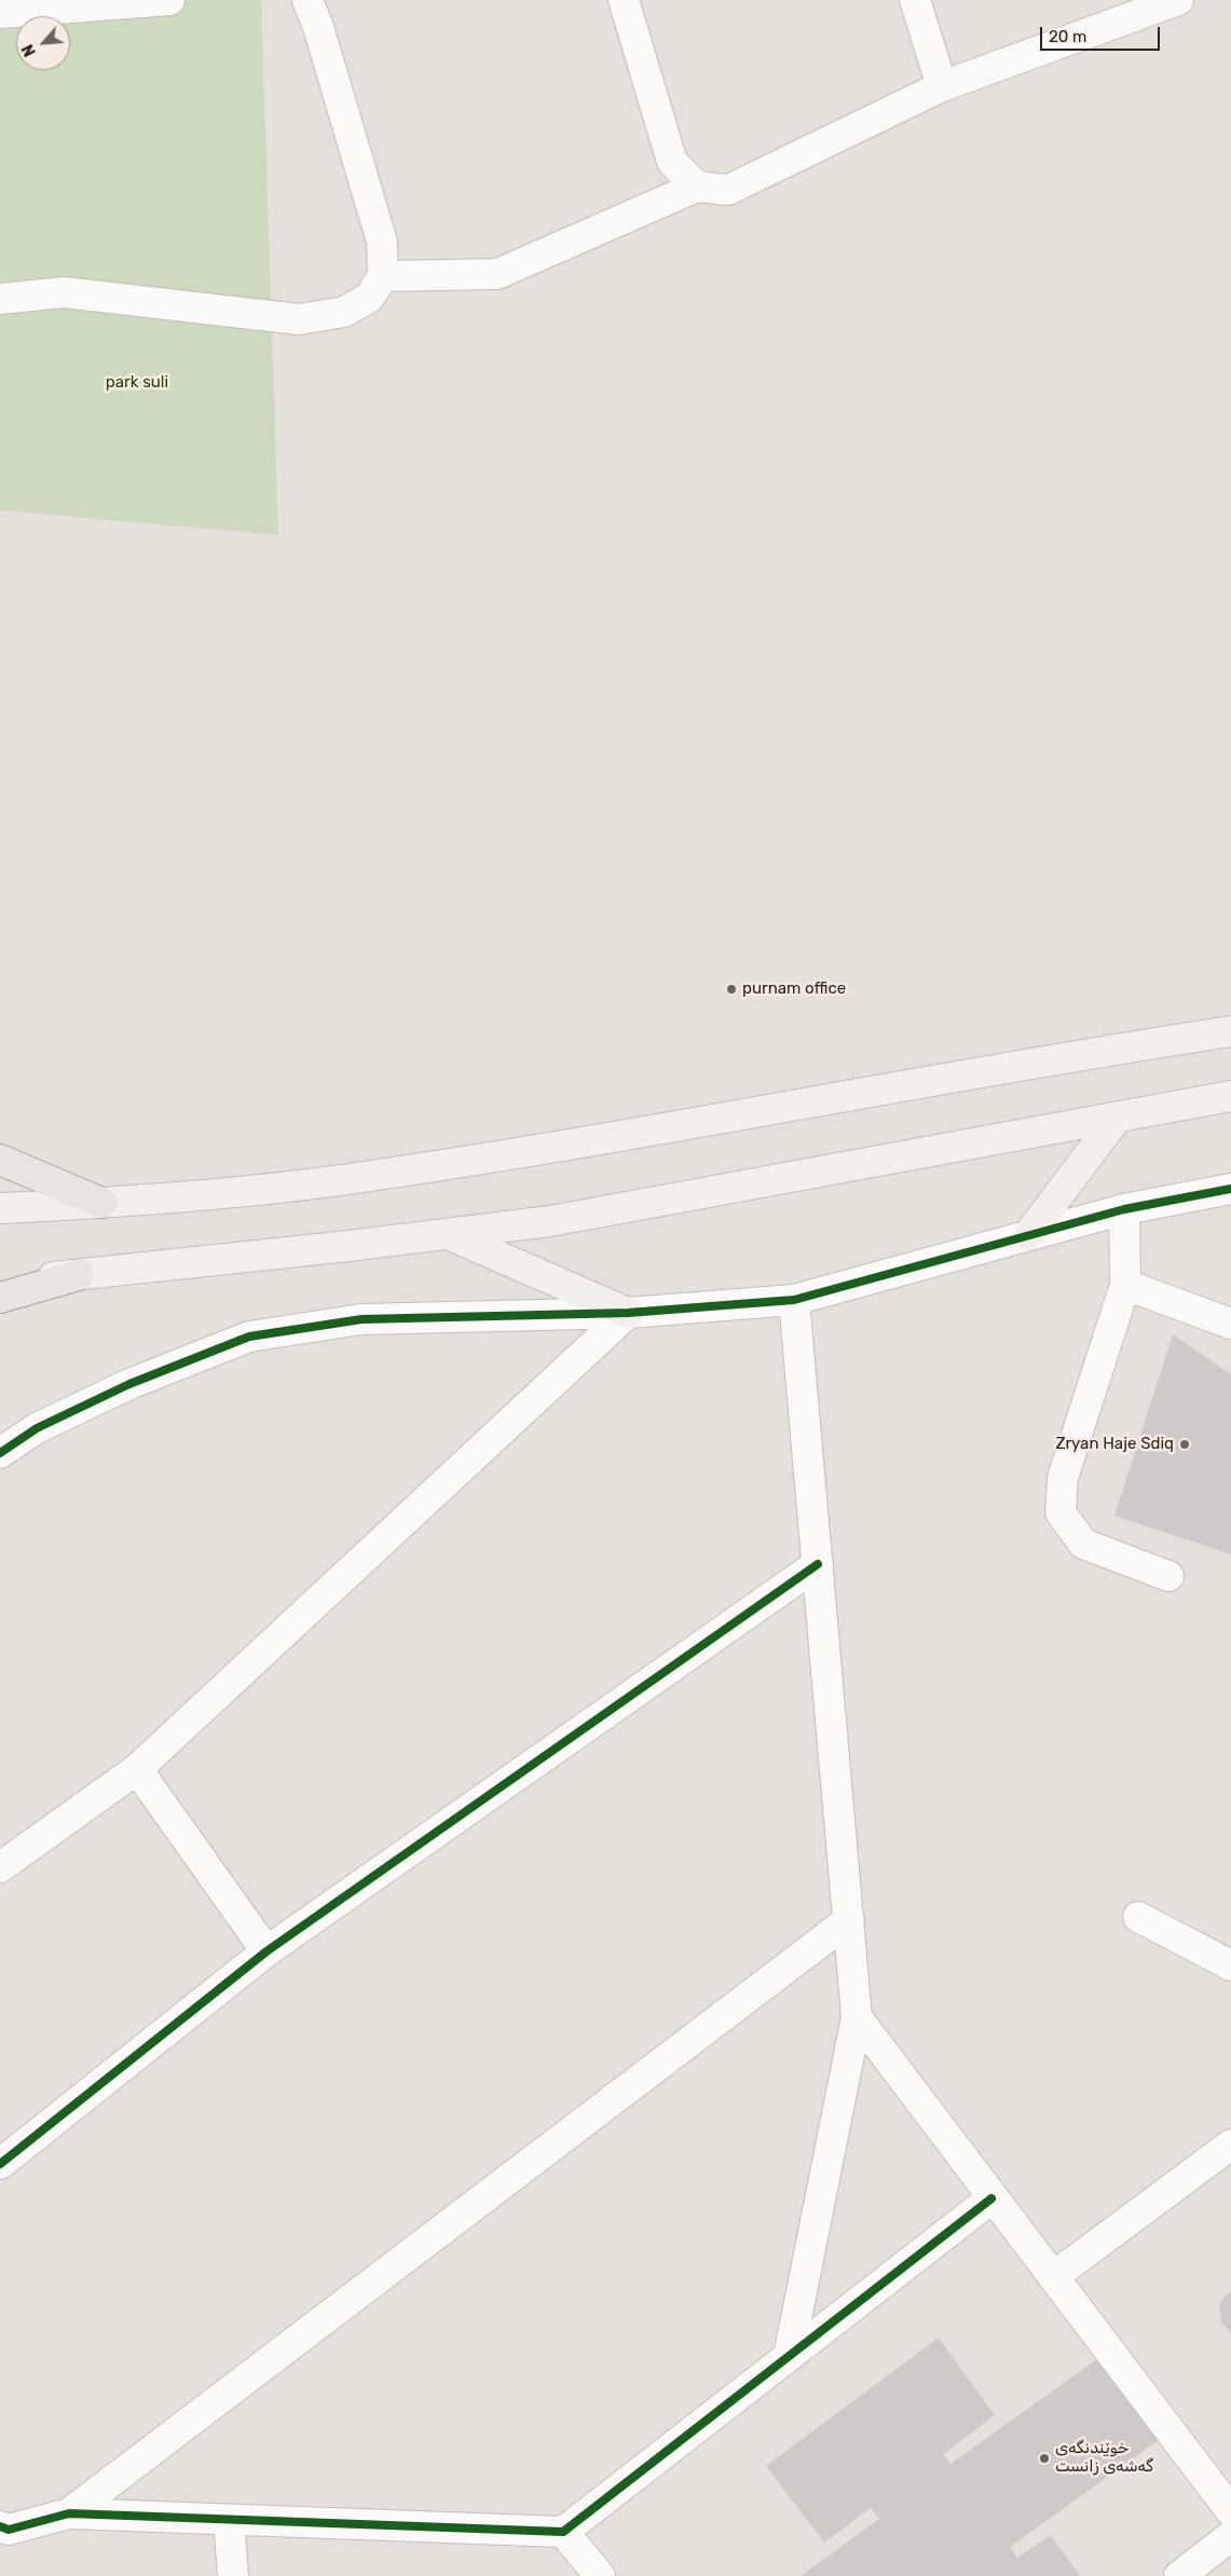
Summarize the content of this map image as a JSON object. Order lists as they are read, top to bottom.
{
  "parks": ["park suli"],
  "places": ["purnam office", "Zryan Haje Sdiq", "خوێندنگەی گەشەی زانست"],
  "scale_bar": "20 m",
  "north": "bottom left"
}
